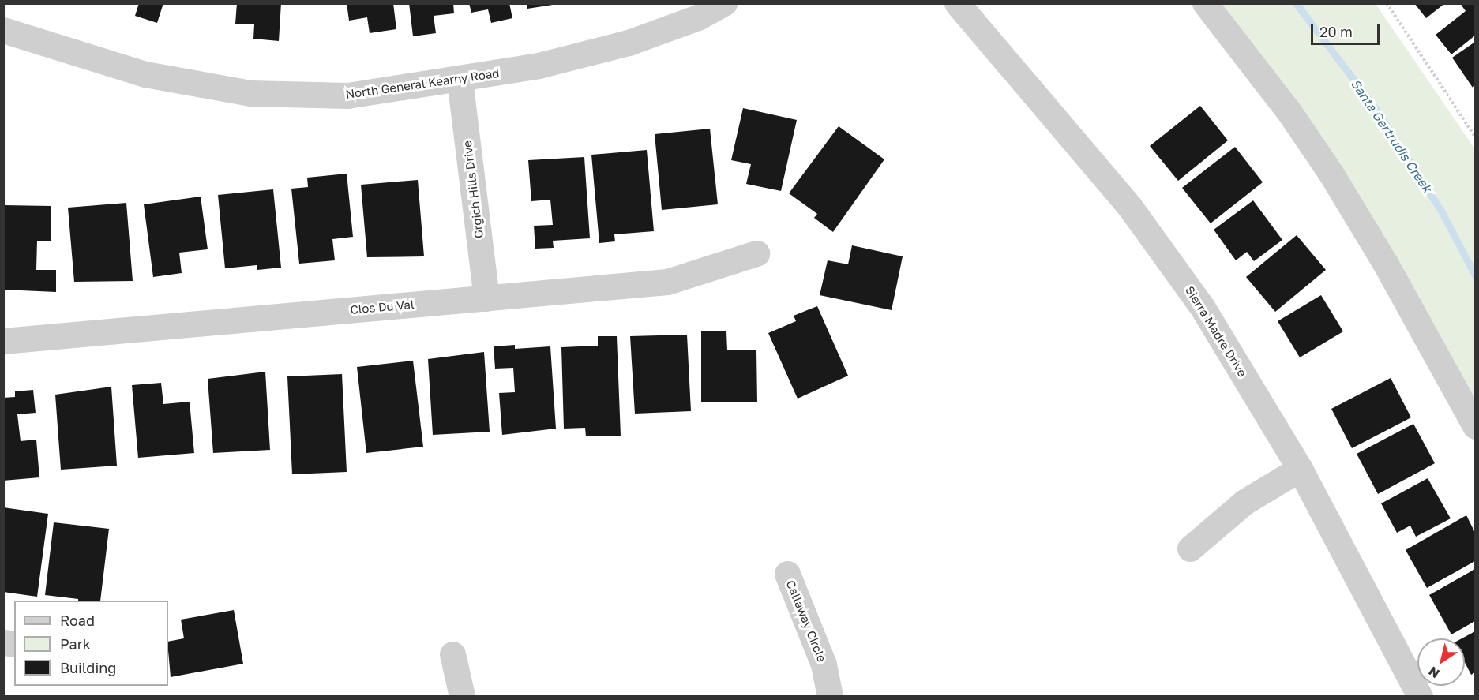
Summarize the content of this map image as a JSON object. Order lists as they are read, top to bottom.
{
  "streets": {
    "street": [
      "North General Kearny Road",
      "Grgich Hills Drive",
      "Clos Du Val",
      "Sierra Madre Drive",
      "Callaway Circle"
    ]
  },
  "crossings": [
    ["North General Kearny Road", "Grgich Hills Drive"],
    ["Grgich Hills Drive", "Clos Du Val"]
  ],
  "water": ["Santa Gertrudis Creek"],
  "legend": ["Road", "Park", "Building"],
  "scale_bar": "20 m",
  "north": "bottom left"
}
